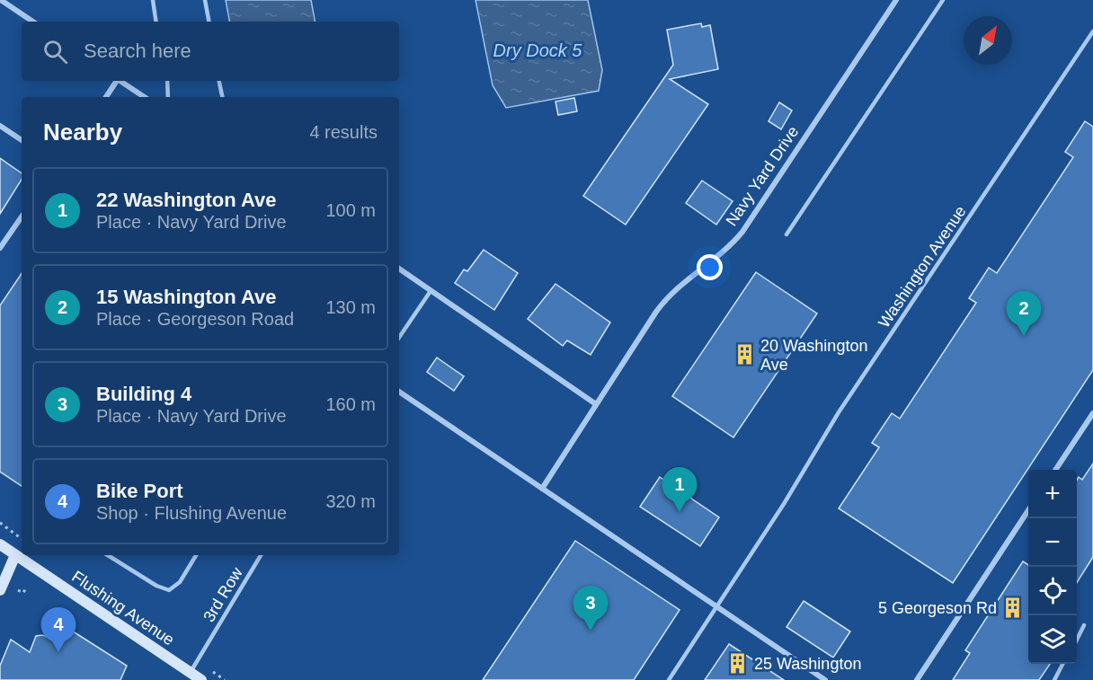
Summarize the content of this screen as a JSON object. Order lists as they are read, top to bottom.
{
  "streets": {
    "main road": ["Flushing Avenue"],
    "street": ["Navy Yard Drive"],
    "lane": ["Washington Avenue", "3rd Row"]
  },
  "crossings": [
    ["3rd Row", "Flushing Avenue"]
  ],
  "water": ["Dry Dock 5"],
  "places": {
    "building": ["20 Washington Ave", "5 Georgeson Rd", "25 Washington"]
  },
  "north": "top right",
  "page": {
    "search": "Search here",
    "heading": ["Nearby", "4 results"],
    "list": [
      {
        "mark": "1",
        "name": "22 Washington Ave",
        "note": "Place · Navy Yard Drive",
        "value": "100 m"
      },
      {
        "mark": "2",
        "name": "15 Washington Ave",
        "note": "Place · Georgeson Road",
        "value": "130 m"
      },
      {
        "mark": "3",
        "name": "Building 4",
        "note": "Place · Navy Yard Drive",
        "value": "160 m"
      },
      {
        "mark": "4",
        "name": "Bike Port",
        "note": "Shop · Flushing Avenue",
        "value": "320 m"
      }
    ],
    "pins": [
      "2",
      "1",
      "3",
      "4"
    ],
    "map_buttons": ["+", "−"]
  }
}
